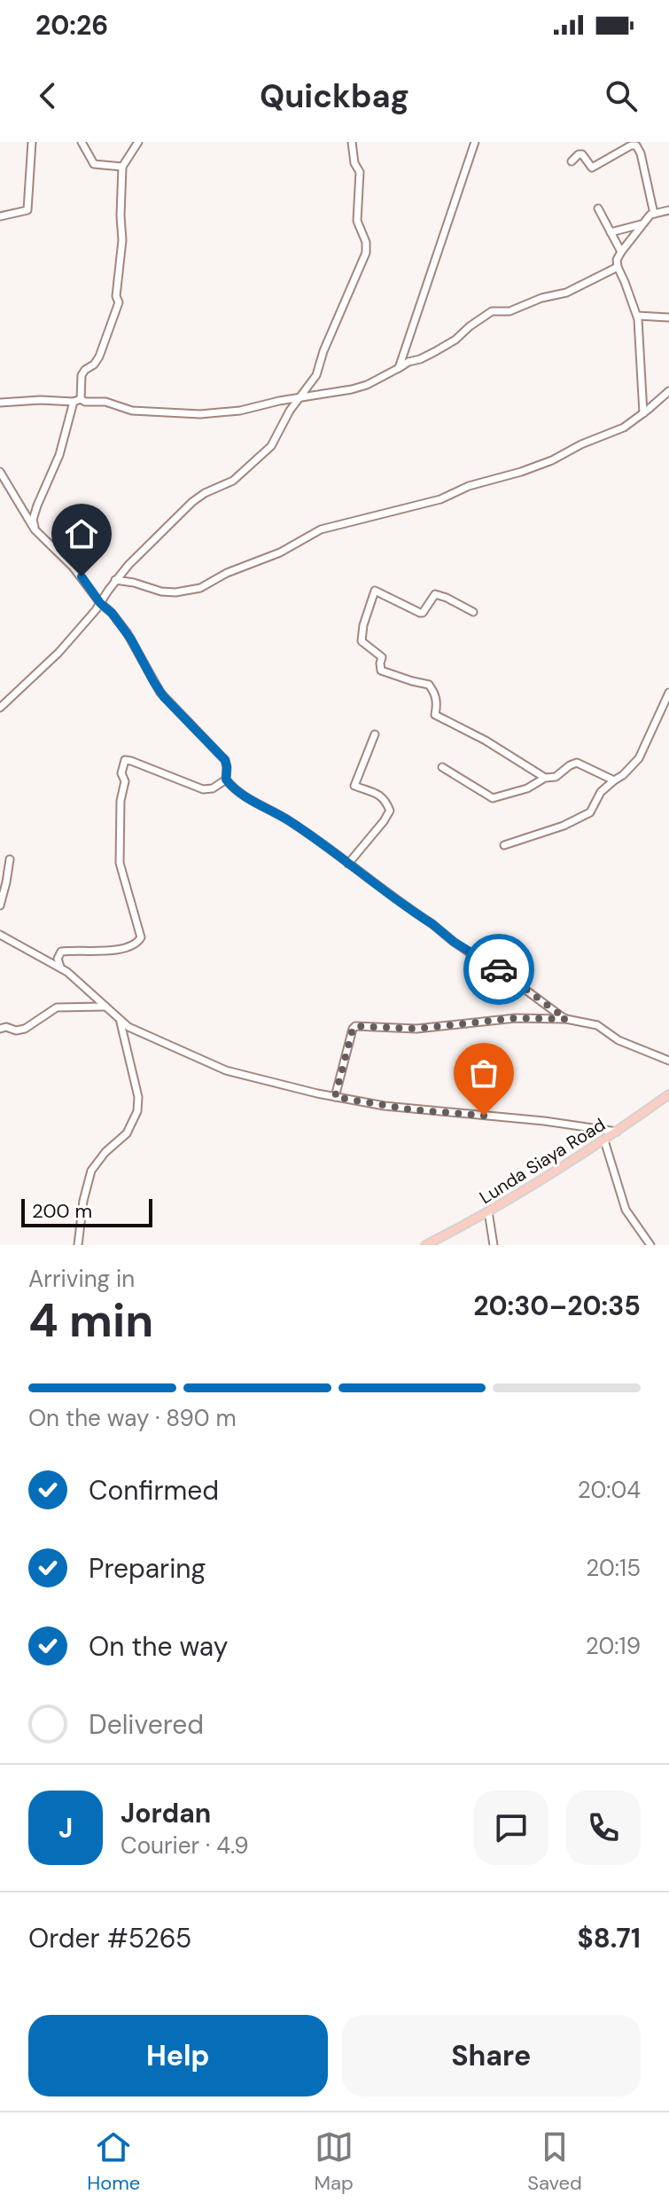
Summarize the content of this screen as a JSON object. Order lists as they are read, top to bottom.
{
  "streets": {
    "main road": ["Lunda Siaya Road"]
  },
  "scale_bar": "200 m",
  "page": {
    "status": "20:26",
    "header": "Quickbag",
    "scale": "200 m",
    "heading": ["4 min", "Arriving in", "20:30–20:35"],
    "panel": [
      "Jordan",
      "Courier · 4.9",
      "Order #5265",
      "$8.71"
    ],
    "bar": "On the way · 890 m",
    "list": [
      ["Confirmed", "20:04"],
      ["Preparing", "20:15"],
      ["On the way", "20:19"],
      "Delivered"
    ],
    "round": "J",
    "buttons": ["Help", "Share"],
    "tabs": ["Home", "Map", "Saved"]
  }
}
